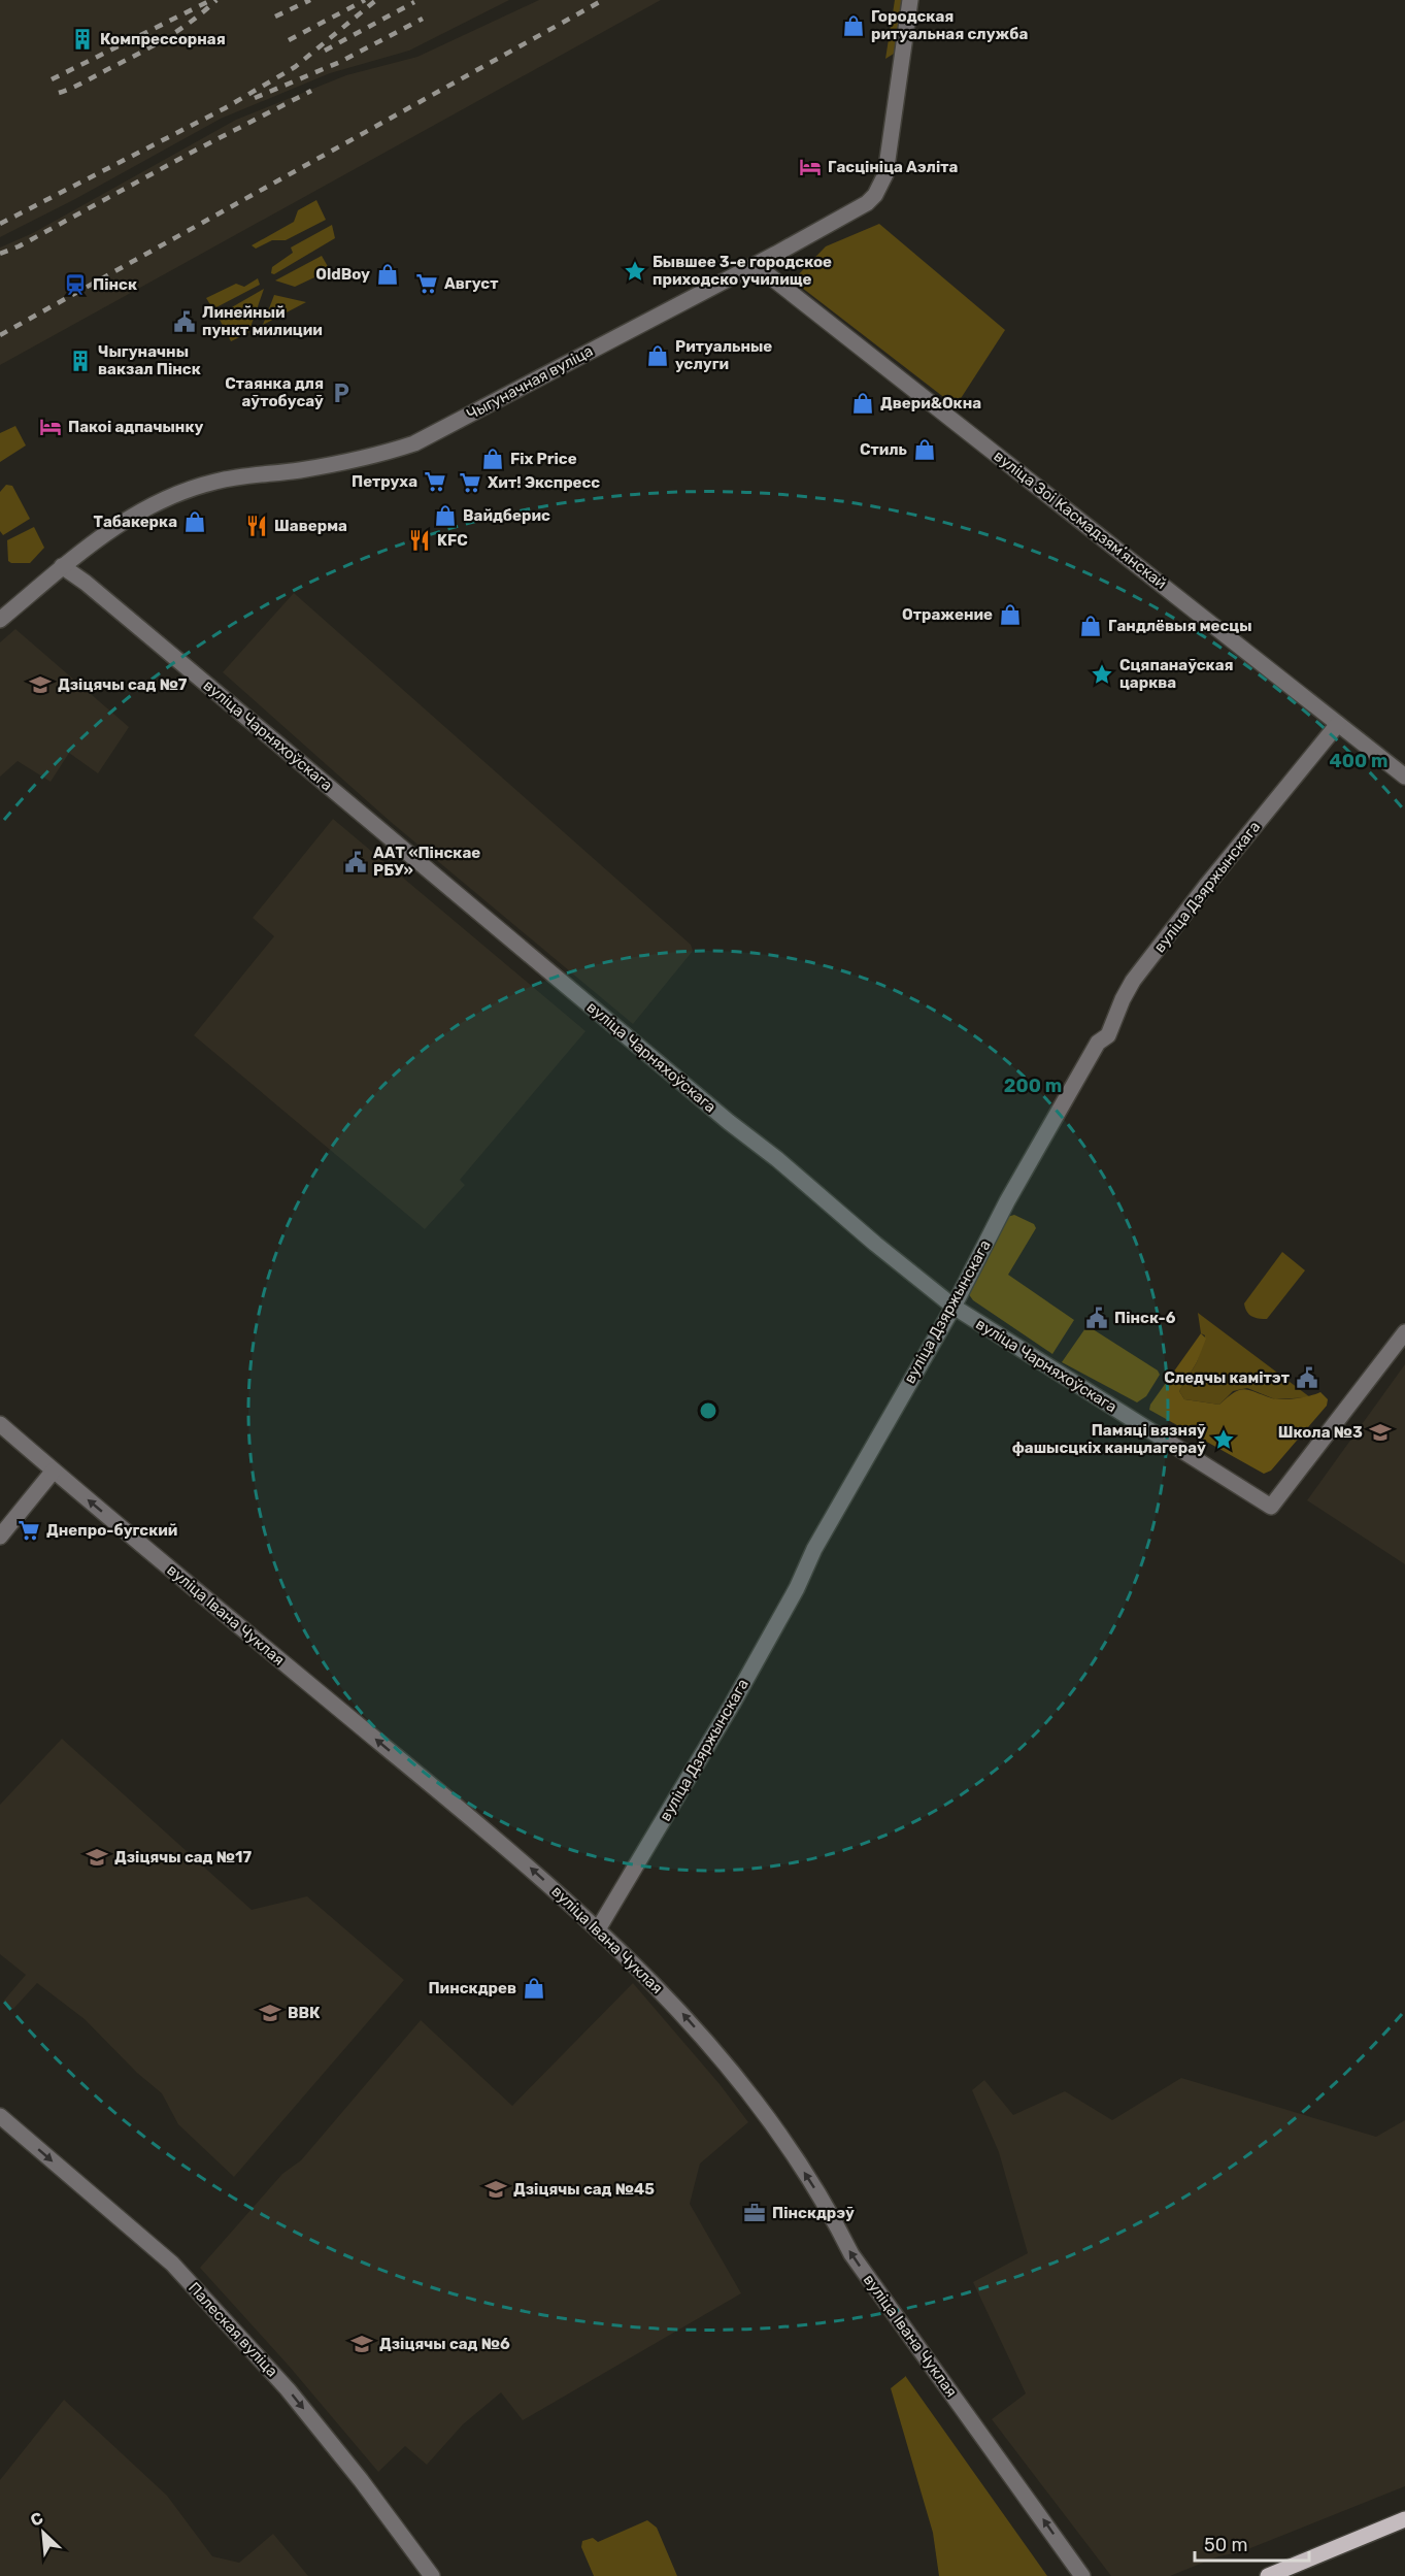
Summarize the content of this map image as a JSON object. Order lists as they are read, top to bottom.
{
  "streets": {
    "street": [
      "Чыгуначная вуліца",
      "вуліца Зоі Касмадзямʼянскай",
      "вуліца Чарняхоўскага",
      "вуліца Дзяржынскага",
      "вуліца Івана Чуклая",
      "Палеская вуліца"
    ]
  },
  "crossings": [
    ["Чыгуначная вуліца", "вуліца Зоі Касмадзямʼянскай"],
    ["Чыгуначная вуліца", "вуліца Чарняхоўскага"],
    ["вуліца Зоі Касмадзямʼянскай", "вуліца Дзяржынскага"],
    ["вуліца Чарняхоўскага", "вуліца Дзяржынскага"],
    ["вуліца Дзяржынскага", "вуліца Івана Чуклая"]
  ],
  "one_way": ["вуліца Івана Чуклая", "Палеская вуліца"],
  "places": {
    "shop": [
      "Городская ритуальная служба",
      "OldBoy",
      "Ритуальные услуги",
      "Двери&Окна",
      "Стиль",
      "Fix Price",
      "Вайдберис",
      "Табакерка",
      "Отражение",
      "Гандлёвыя месцы",
      "Пинскдрев"
    ],
    "building": ["Компрессорная", "Чыгуначны вакзал Пінск"],
    "hotel": ["Гасцініца Аэліта", "Пакоі адпачынку"],
    "place": ["Бывшее 3-е городское приходско училище", "Сцяпанаўская царква", "Памяці вязняў фашысцкіх канцлагераў"],
    "supermarket": [
      "Август",
      "Петруха",
      "Хит! Экспресс",
      "Днепро-бугский"
    ],
    "station": ["Пінск"],
    "public building": [
      "Линейный пункт милиции",
      "ААТ «Пінскае РБУ»",
      "Пінск-6",
      "Следчы камітэт"
    ],
    "parking": ["Стаянка для аўтобусаў"],
    "restaurant": ["Шаверма", "KFC"],
    "school or university": [
      "Дзіцячы сад №7",
      "Школа №3",
      "Дзіцячы сад №17",
      "ВВК",
      "Дзіцячы сад №45",
      "Дзіцячы сад №6"
    ],
    "office": ["Пінскдрэў"]
  },
  "scale_bar": "50 m",
  "north": "top left",
  "rings": ["400 m", "200 m"]
}
